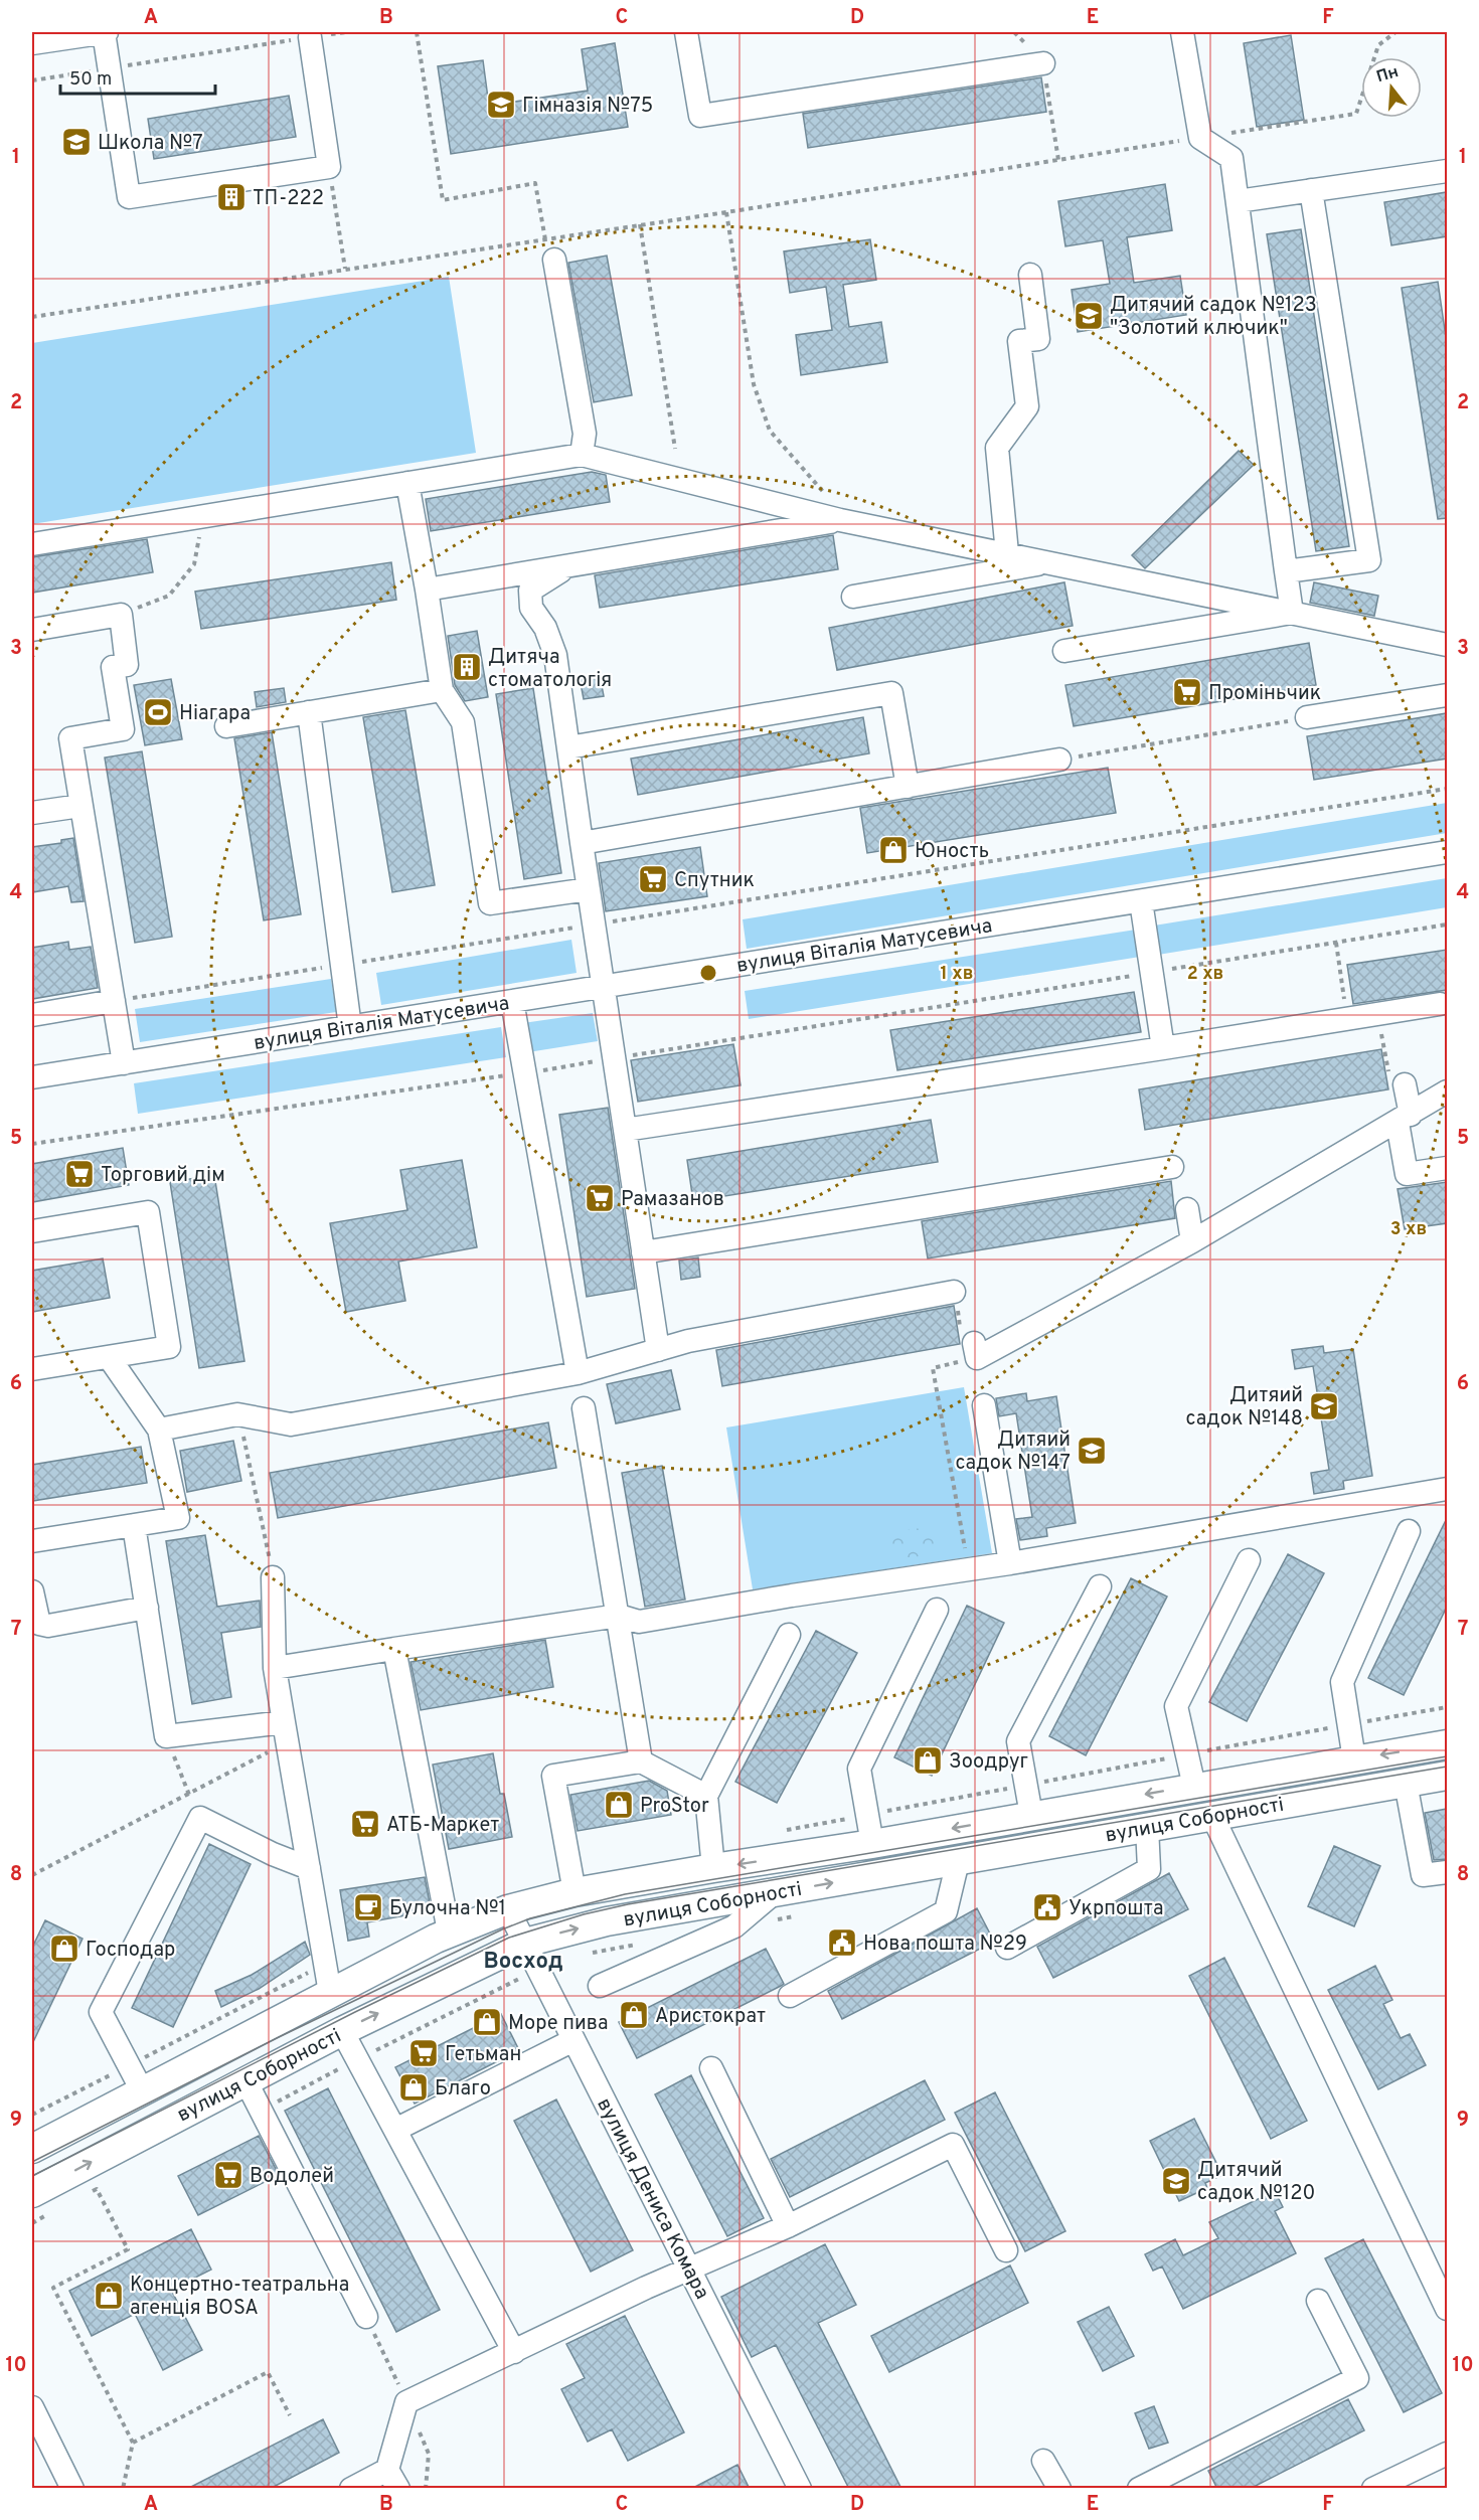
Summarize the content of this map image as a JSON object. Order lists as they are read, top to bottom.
{
  "streets": {
    "main road": ["вулиця Соборності"],
    "street": ["вулиця Віталія Матусевича", "вулиця Дениса Комара"]
  },
  "crossings": [
    ["вулиця Соборності", "вулиця Дениса Комара"]
  ],
  "districts": ["Восход"],
  "places": {
    "school or university": [
      "Гімназія №75",
      "Школа №7",
      "Дитячий садок №123 \"Золотий ключик\"",
      "Дитяий садок №148",
      "Дитяий садок №147",
      "Дитячий садок №120"
    ],
    "building": ["ТП-222", "Дитяча стоматологія"],
    "supermarket": [
      "Проміньчик",
      "Спутник",
      "Торговий дім",
      "Рамазанов",
      "АТБ-Маркет",
      "Гетьман",
      "Водолей"
    ],
    "sports": ["Ніагара"],
    "shop": [
      "Юность",
      "Зоодруг",
      "ProStor",
      "Господар",
      "Аристократ",
      "Море пива",
      "Благо",
      "Концертно-театральна агенція BOSA"
    ],
    "cafe": ["Булочна №1"],
    "public building": ["Укрпошта", "Нова пошта №29"]
  },
  "scale_bar": "50 m",
  "north": "top",
  "grid": {
    "columns": [
      "A",
      "B",
      "C",
      "D",
      "E",
      "F"
    ],
    "rows": [
      "1",
      "2",
      "3",
      "4",
      "5",
      "6",
      "7",
      "8",
      "9",
      "10"
    ]
  },
  "rings": ["1 хв", "2 хв", "3 хв"]
}
